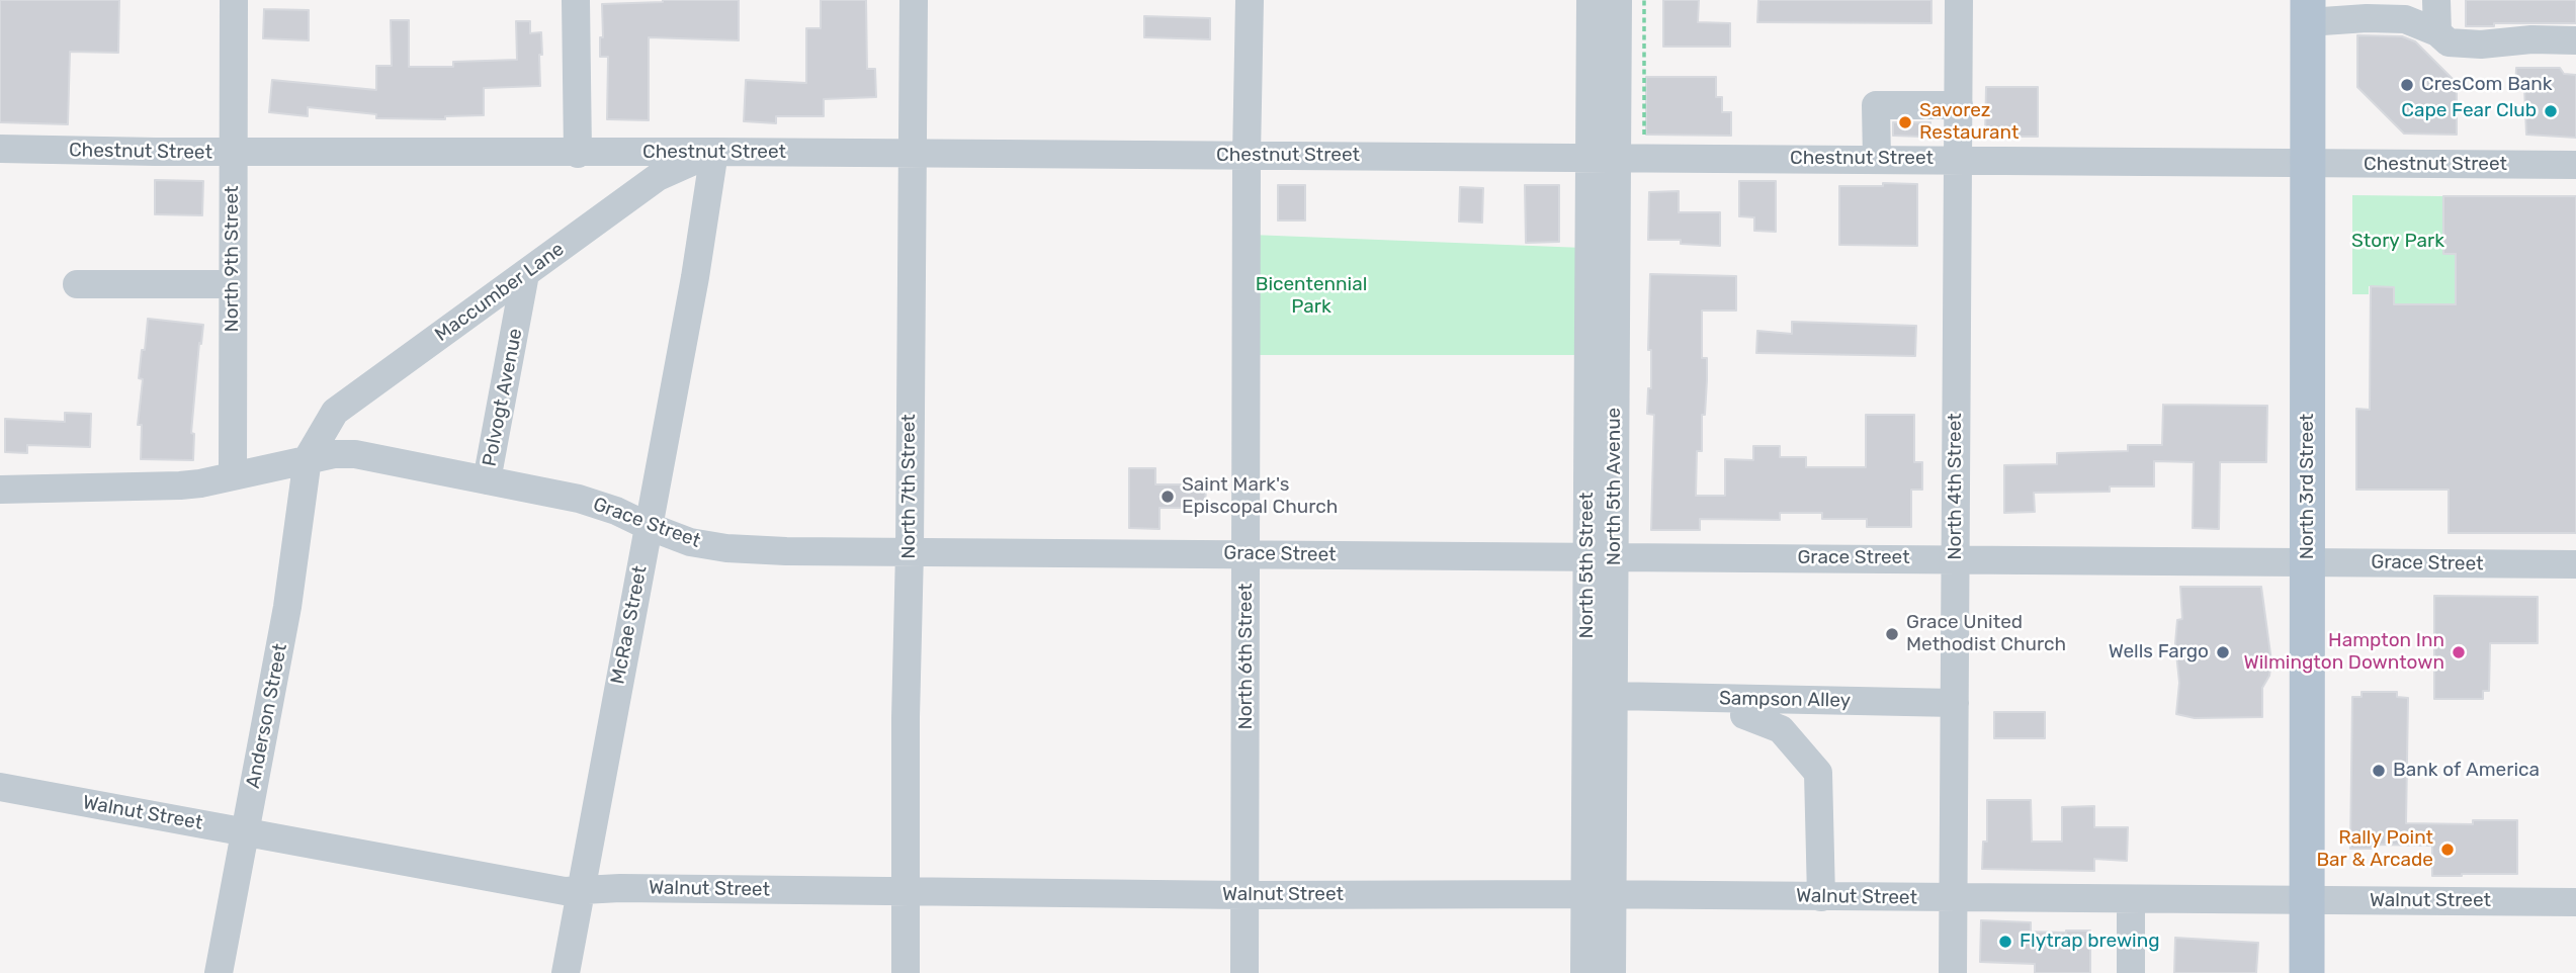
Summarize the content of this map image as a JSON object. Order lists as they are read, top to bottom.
{
  "streets": {
    "main road": ["North 3rd Street"],
    "street": [
      "Chestnut Street",
      "North 9th Street",
      "Maccumber Lane",
      "Polvogt Avenue",
      "North 7th Street",
      "North 5th Avenue",
      "North 4th Street",
      "Grace Street",
      "North 5th Street",
      "McRae Street",
      "North 6th Street",
      "Sampson Alley",
      "Anderson Street",
      "Walnut Street"
    ]
  },
  "crossings": [
    ["Chestnut Street", "North 9th Street"],
    ["Chestnut Street", "Maccumber Lane"],
    ["Chestnut Street", "North 7th Street"],
    ["Chestnut Street", "North 4th Street"],
    ["Chestnut Street", "North 3rd Street"],
    ["Chestnut Street", "North 5th Street"],
    ["Chestnut Street", "McRae Street"],
    ["Chestnut Street", "North 6th Street"],
    ["North 9th Street", "Grace Street"],
    ["Maccumber Lane", "Polvogt Avenue"],
    ["Maccumber Lane", "Grace Street"],
    ["Maccumber Lane", "McRae Street"],
    ["Maccumber Lane", "Anderson Street"],
    ["Polvogt Avenue", "Grace Street"],
    ["North 7th Street", "Grace Street"],
    ["North 7th Street", "Walnut Street"],
    ["North 5th Avenue", "Grace Street"],
    ["North 5th Avenue", "North 5th Street"],
    ["North 5th Avenue", "Sampson Alley"],
    ["North 5th Avenue", "Walnut Street"],
    ["North 4th Street", "Grace Street"],
    ["North 4th Street", "Sampson Alley"],
    ["North 4th Street", "Walnut Street"],
    ["North 3rd Street", "Grace Street"],
    ["North 3rd Street", "Walnut Street"],
    ["Grace Street", "North 5th Street"],
    ["Grace Street", "McRae Street"],
    ["Grace Street", "North 6th Street"],
    ["Grace Street", "Anderson Street"],
    ["North 5th Street", "Walnut Street"],
    ["McRae Street", "Walnut Street"],
    ["North 6th Street", "Walnut Street"],
    ["Anderson Street", "Walnut Street"]
  ],
  "parks": ["Story Park", "Bicentennial Park"],
  "places": [
    "CresCom Bank",
    "Cape Fear Club",
    "Savorez Restaurant",
    "Saint Mark's Episcopal Church",
    "Grace United Methodist Church",
    "Wells Fargo",
    "Hampton Inn Wilmington Downtown",
    "Bank of America",
    "Rally Point Bar & Arcade",
    "Flytrap brewing"
  ]
}
